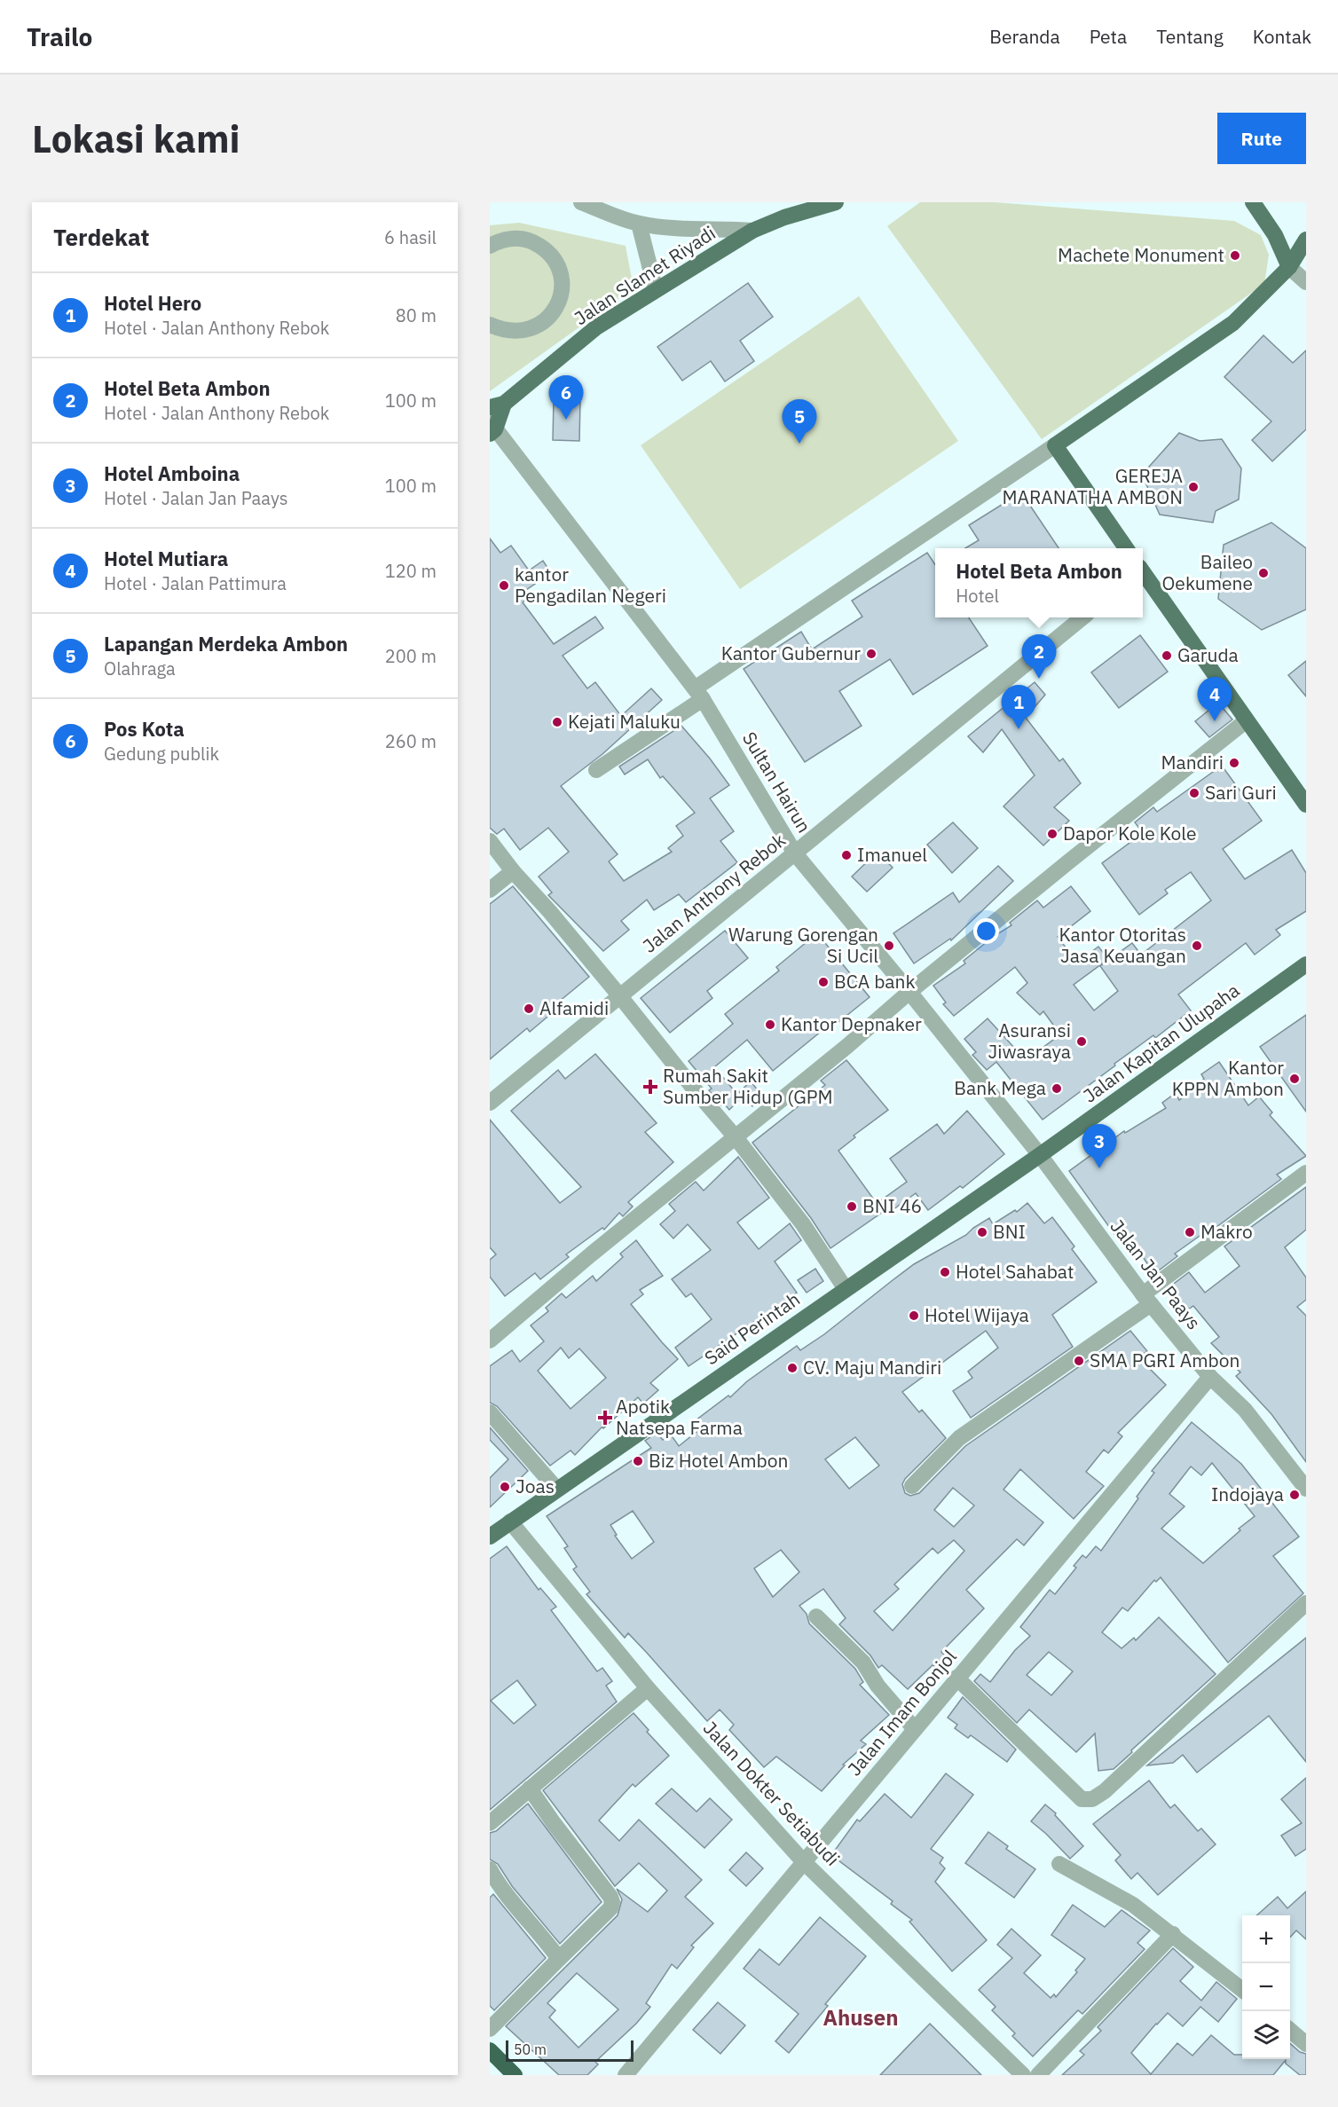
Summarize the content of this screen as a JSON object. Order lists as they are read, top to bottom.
{
  "streets": {
    "main road": ["Jalan Slamet Riyadi", "Jalan Kapitan Ulupaha", "Said Perintah"],
    "street": [
      "Sultan Hairun",
      "Jalan Anthony Rebok",
      "Jalan Jan Paays",
      "Jalan Imam Bonjol",
      "Jalan Dokter Setiabudi"
    ]
  },
  "crossings": [
    ["Sultan Hairun", "Jalan Anthony Rebok"],
    ["Sultan Hairun", "Jalan Kapitan Ulupaha"],
    ["Sultan Hairun", "Jalan Jan Paays"],
    ["Sultan Hairun", "Said Perintah"],
    ["Jalan Kapitan Ulupaha", "Jalan Jan Paays"],
    ["Jalan Kapitan Ulupaha", "Said Perintah"],
    ["Jalan Jan Paays", "Said Perintah"],
    ["Jalan Jan Paays", "Jalan Imam Bonjol"],
    ["Said Perintah", "Jalan Dokter Setiabudi"],
    ["Jalan Imam Bonjol", "Jalan Dokter Setiabudi"]
  ],
  "districts": ["Ahusen"],
  "places": {
    "other": [
      "Machete Monument",
      "GEREJA MARANATHA AMBON",
      "Baileo Oekumene",
      "kantor Pengadilan Negeri",
      "Kantor Gubernur",
      "Garuda",
      "Kejati Maluku",
      "Mandiri",
      "Sari Guri",
      "Dapor Kole Kole",
      "Imanuel",
      "Warung Gorengan Si Ucil",
      "Kantor Otoritas Jasa Keuangan",
      "BCA bank",
      "Alfamidi",
      "Kantor Depnaker",
      "Asuransi Jiwasraya",
      "Kantor KPPN Ambon",
      "Bank Mega",
      "BNI 46",
      "BNI",
      "Makro",
      "Hotel Sahabat",
      "Hotel Wijaya",
      "SMA PGRI Ambon",
      "CV. Maju Mandiri",
      "Biz Hotel Ambon",
      "Joas",
      "Indojaya"
    ],
    "health": ["Rumah Sakit Sumber Hidup (GPM", "Apotik Natsepa Farma"]
  },
  "scale_bar": "50 m",
  "page": {
    "header": "Trailo",
    "nav": [
      "Beranda",
      "Peta",
      "Tentang",
      "Kontak"
    ],
    "buttons": "Rute",
    "title": "Lokasi kami",
    "heading": ["Terdekat", "6 hasil"],
    "list": [
      {
        "mark": "1",
        "name": "Hotel Hero",
        "note": "Hotel · Jalan Anthony Rebok",
        "value": "80 m"
      },
      {
        "mark": "2",
        "name": "Hotel Beta Ambon",
        "note": "Hotel · Jalan Anthony Rebok",
        "value": "100 m"
      },
      {
        "mark": "3",
        "name": "Hotel Amboina",
        "note": "Hotel · Jalan Jan Paays",
        "value": "100 m"
      },
      {
        "mark": "4",
        "name": "Hotel Mutiara",
        "note": "Hotel · Jalan Pattimura",
        "value": "120 m"
      },
      {
        "mark": "5",
        "name": "Lapangan Merdeka Ambon",
        "note": "Olahraga",
        "value": "200 m"
      },
      {
        "mark": "6",
        "name": "Pos Kota",
        "note": "Gedung publik",
        "value": "260 m"
      }
    ],
    "pins": [
      "6",
      "5",
      "2",
      "4",
      "1",
      "3"
    ],
    "popup": ["Hotel Beta Ambon", "Hotel"],
    "map_buttons": ["+", "−"],
    "scale": "50 m"
  }
}
